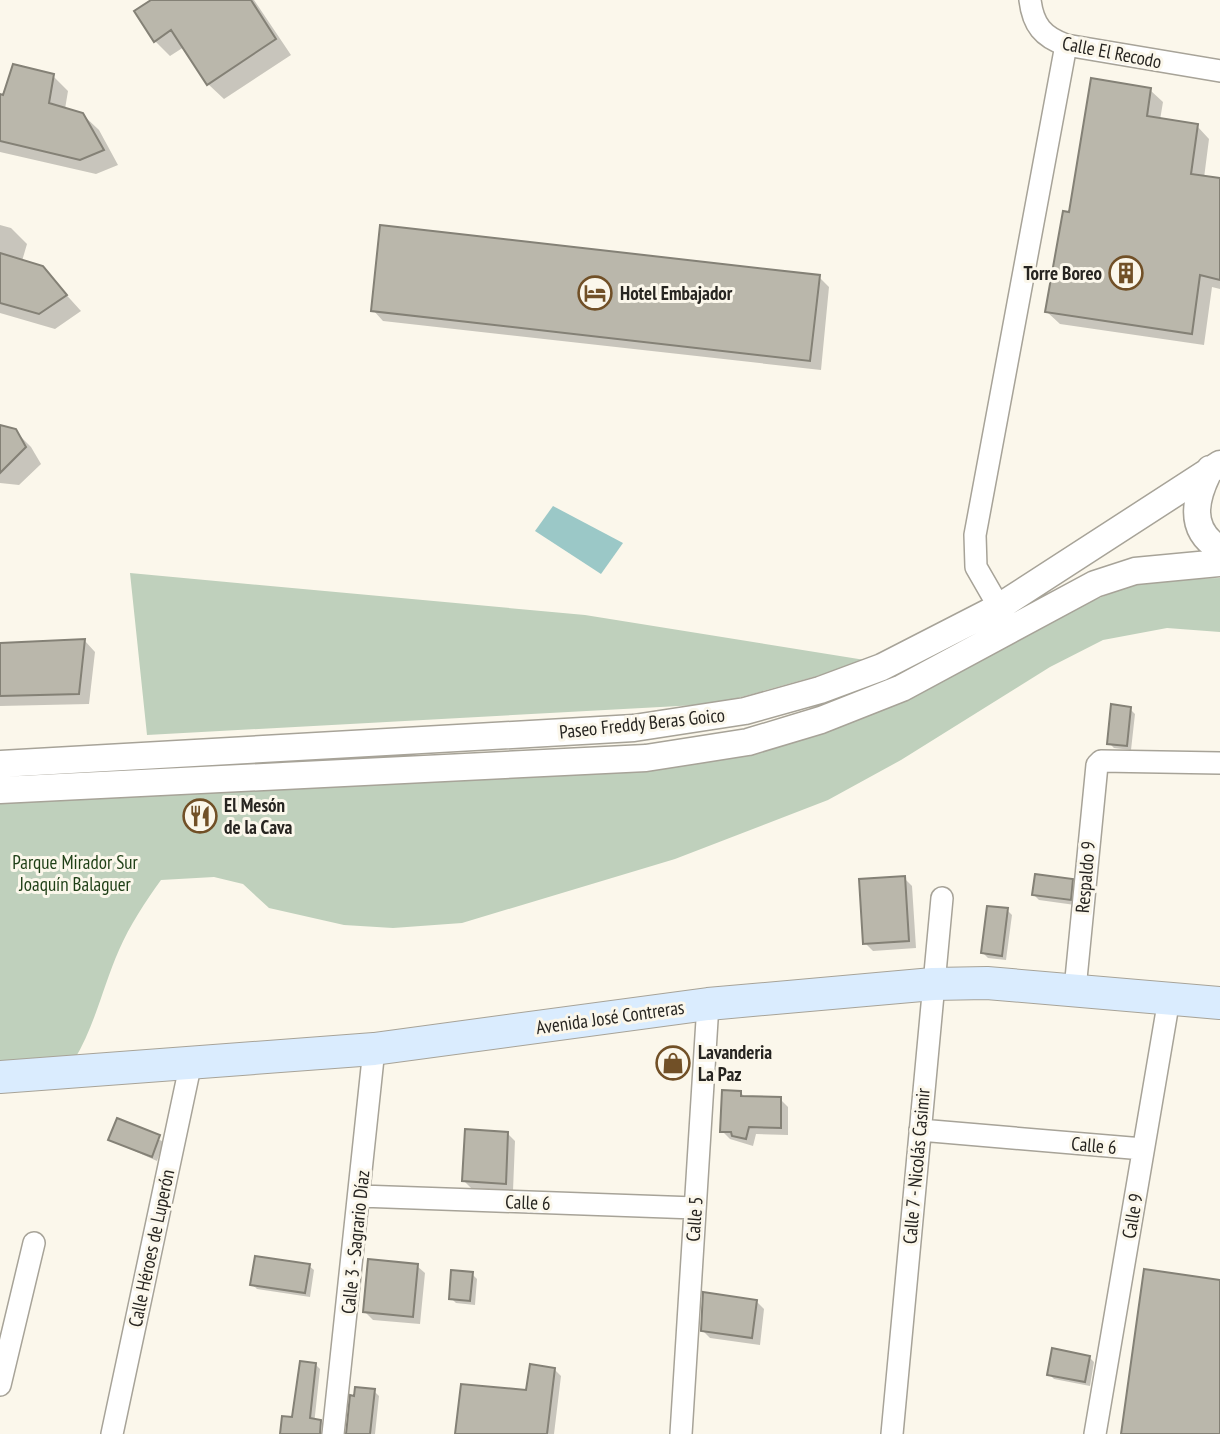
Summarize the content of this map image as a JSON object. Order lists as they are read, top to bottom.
{
  "streets": {
    "main road": ["Avenida José Contreras"],
    "street": [
      "Calle El Recodo",
      "Paseo Freddy Beras Goico",
      "Respaldo 9",
      "Calle 6",
      "Calle 7 - Nicolás Casimir",
      "Calle 9",
      "Calle 5",
      "Calle 3 - Sagrario Díaz",
      "Calle Héroes de Luperón"
    ]
  },
  "crossings": [
    ["Respaldo 9", "Avenida José Contreras"],
    ["Avenida José Contreras", "Calle 7 - Nicolás Casimir"],
    ["Avenida José Contreras", "Calle 9"],
    ["Avenida José Contreras", "Calle 5"],
    ["Avenida José Contreras", "Calle 3 - Sagrario Díaz"],
    ["Avenida José Contreras", "Calle Héroes de Luperón"],
    ["Calle 6", "Calle 7 - Nicolás Casimir"],
    ["Calle 6", "Calle 9"],
    ["Calle 6", "Calle 5"],
    ["Calle 6", "Calle 3 - Sagrario Díaz"]
  ],
  "parks": ["Parque Mirador Sur Joaquín Balaguer"],
  "places": {
    "building": ["Torre Boreo"],
    "hotel": ["Hotel Embajador"],
    "restaurant": ["El Mesón de la Cava"],
    "shop": ["Lavanderia La Paz"]
  }
}
